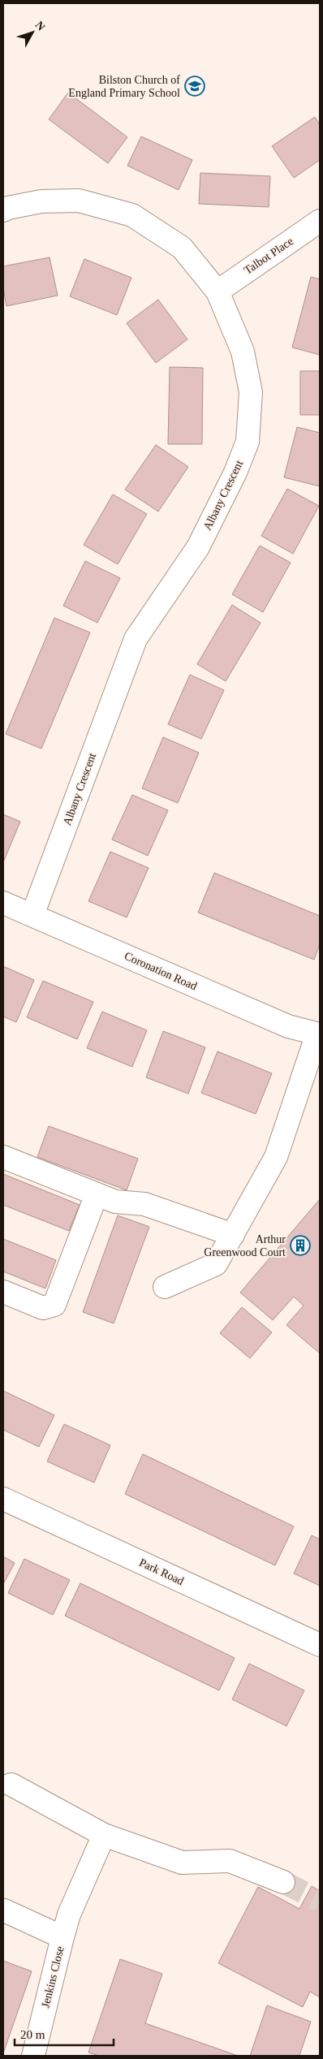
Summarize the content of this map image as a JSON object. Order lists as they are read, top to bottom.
{
  "streets": {
    "street": [
      "Talbot Place",
      "Albany Crescent",
      "Coronation Road",
      "Park Road",
      "Jenkins Close"
    ]
  },
  "crossings": [
    ["Talbot Place", "Albany Crescent"],
    ["Albany Crescent", "Coronation Road"]
  ],
  "places": {
    "school or university": ["Bilston Church of England Primary School"],
    "building": ["Arthur Greenwood Court"]
  },
  "scale_bar": "20 m",
  "north": "top right"
}
